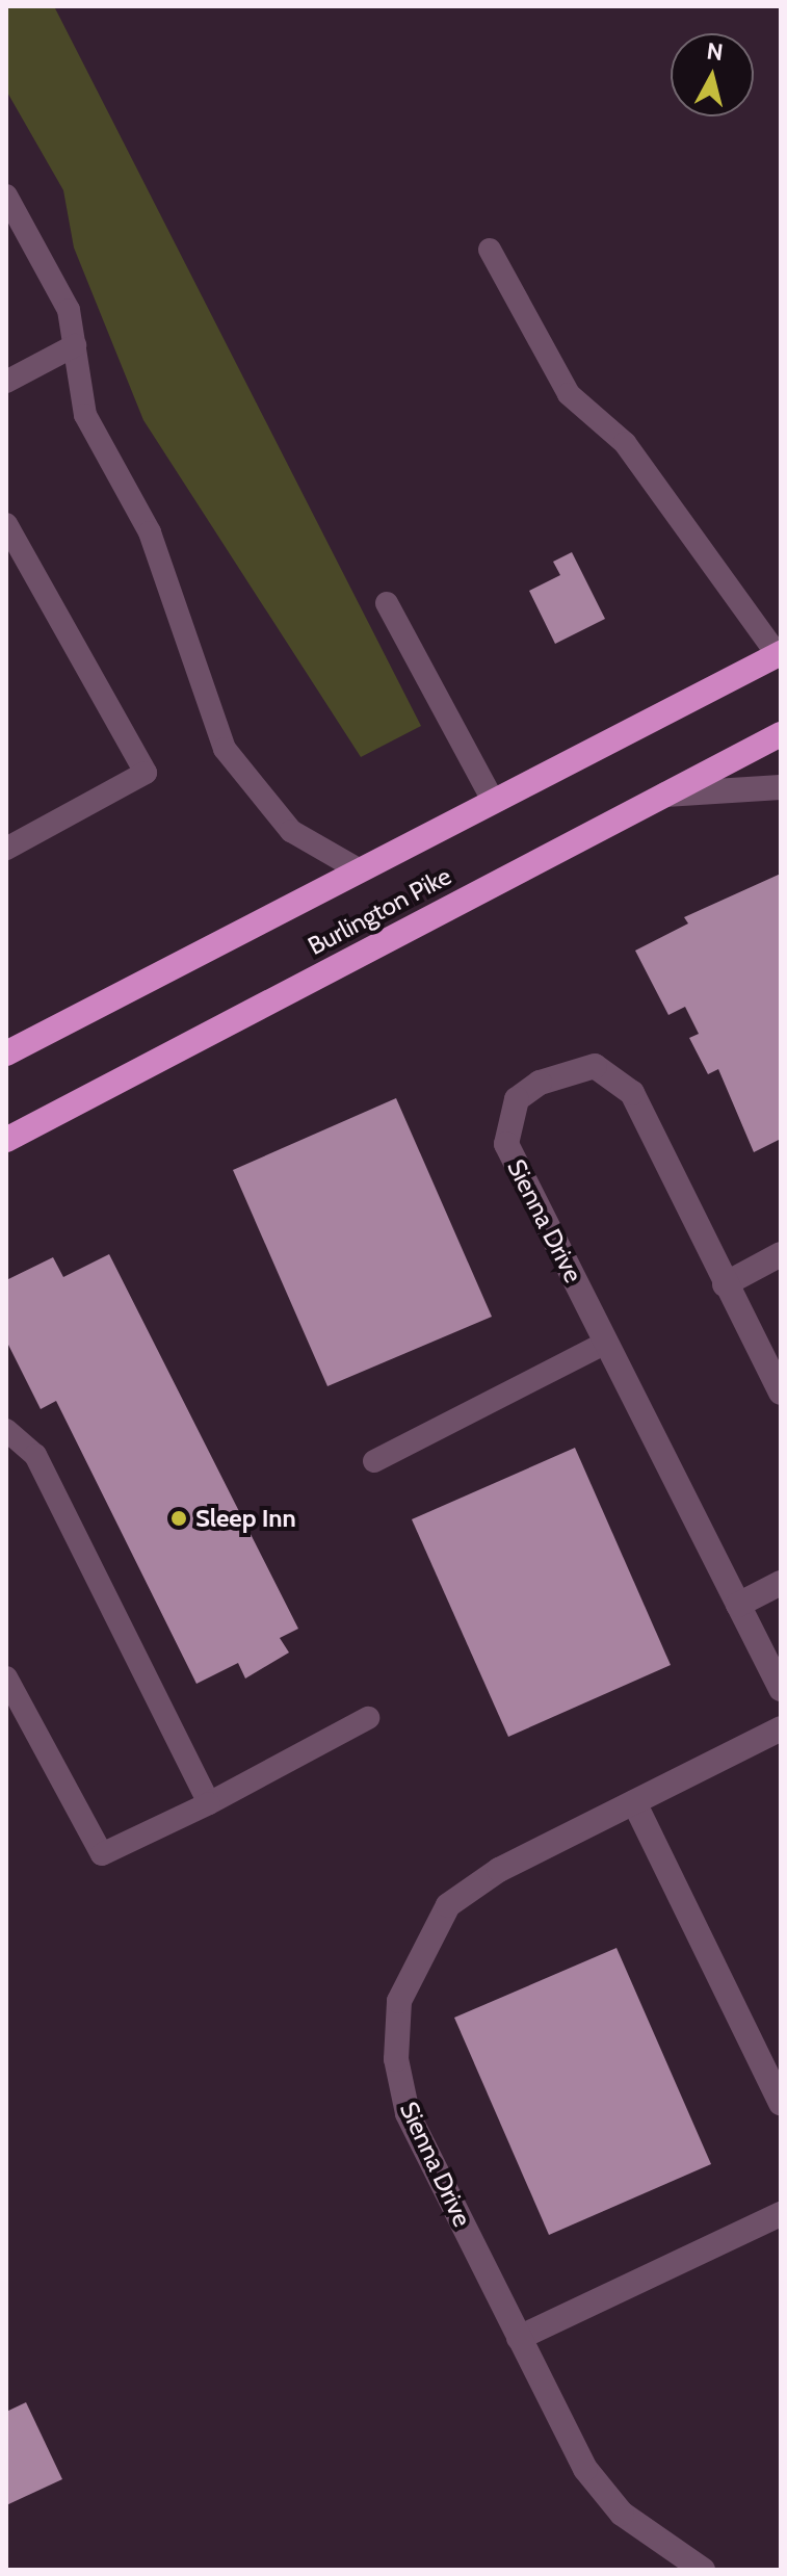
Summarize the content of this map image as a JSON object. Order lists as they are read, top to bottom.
{
  "streets": {
    "highway": ["Burlington Pike"],
    "street": ["Sienna Drive"]
  },
  "places": ["Sleep Inn"],
  "north": "top"
}
